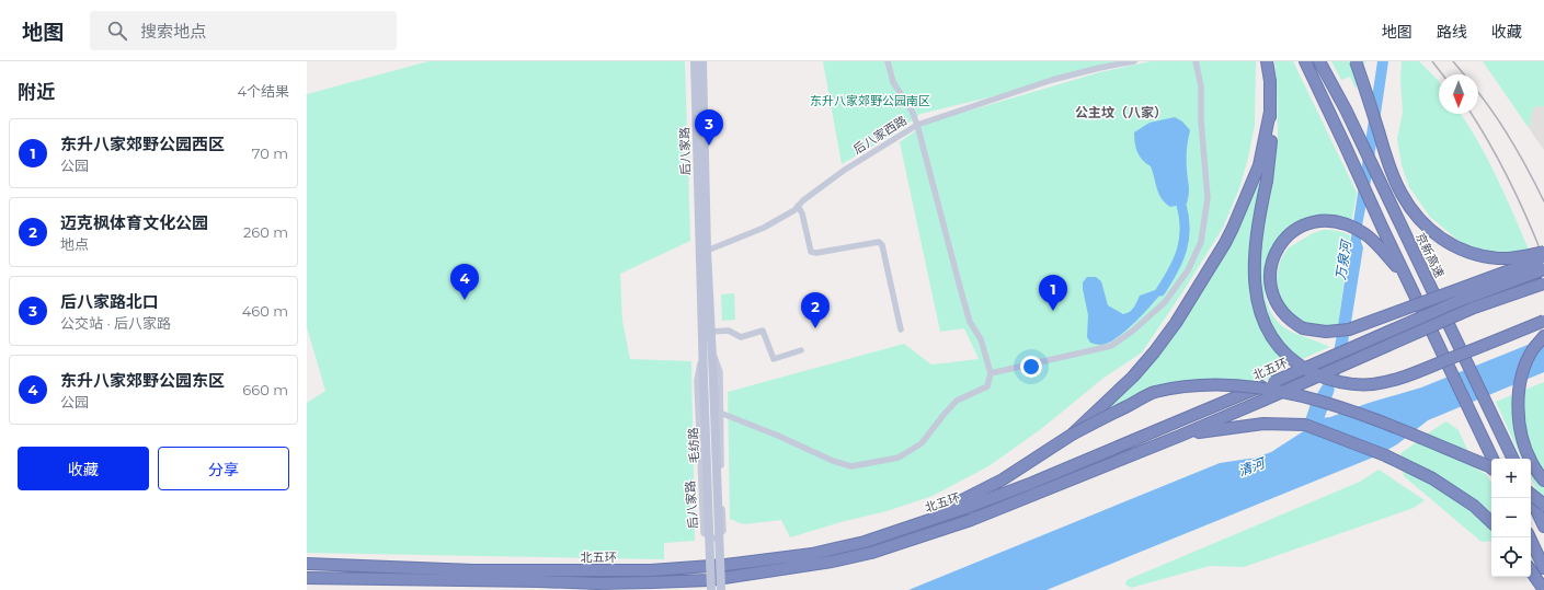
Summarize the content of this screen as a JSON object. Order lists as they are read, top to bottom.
{
  "streets": {
    "highway": ["京新高速", "北五环"],
    "main road": ["后八家路", "毛纺路"],
    "street": ["后八家西路"]
  },
  "crossings": [
    ["后八家西路", "后八家路"],
    ["后八家路", "毛纺路"]
  ],
  "districts": ["公主坟（八家）"],
  "water": ["万泉河", "清河"],
  "parks": ["东升八家郊野公园南区"],
  "north": "bottom",
  "page": {
    "header": "地图",
    "search": "搜索地点",
    "nav": ["地图", "路线", "收藏"],
    "heading": ["附近", "4个结果"],
    "pins": [
      "3",
      "4",
      "1",
      "2"
    ],
    "list": [
      {
        "mark": "1",
        "name": "东升八家郊野公园西区",
        "note": "公园",
        "value": "70 m"
      },
      {
        "mark": "2",
        "name": "迈克枫体育文化公园",
        "note": "地点",
        "value": "260 m"
      },
      {
        "mark": "3",
        "name": "后八家路北口",
        "note": "公交站 · 后八家路",
        "value": "460 m"
      },
      {
        "mark": "4",
        "name": "东升八家郊野公园东区",
        "note": "公园",
        "value": "660 m"
      }
    ],
    "buttons": ["收藏", "分享"],
    "map_buttons": ["+", "−"]
  }
}
